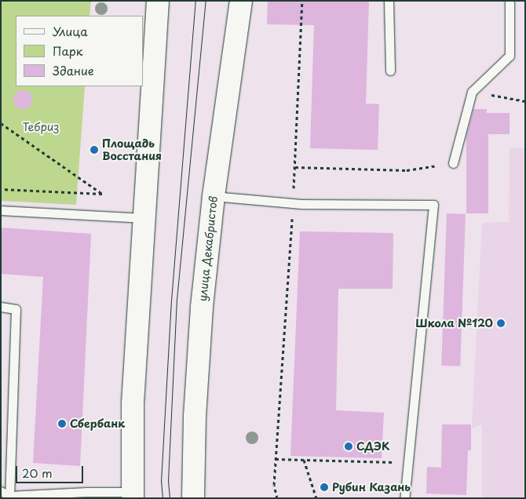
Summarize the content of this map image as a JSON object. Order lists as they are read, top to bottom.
{
  "streets": {
    "main road": ["улица Декабристов"]
  },
  "parks": ["Тебриз"],
  "places": [
    "Площадь Восстания",
    "Школа №120",
    "Сбербанк",
    "СДЭК",
    "Рубин Казань"
  ],
  "legend": ["Улица", "Парк", "Здание"],
  "scale_bar": "20 m"
}
